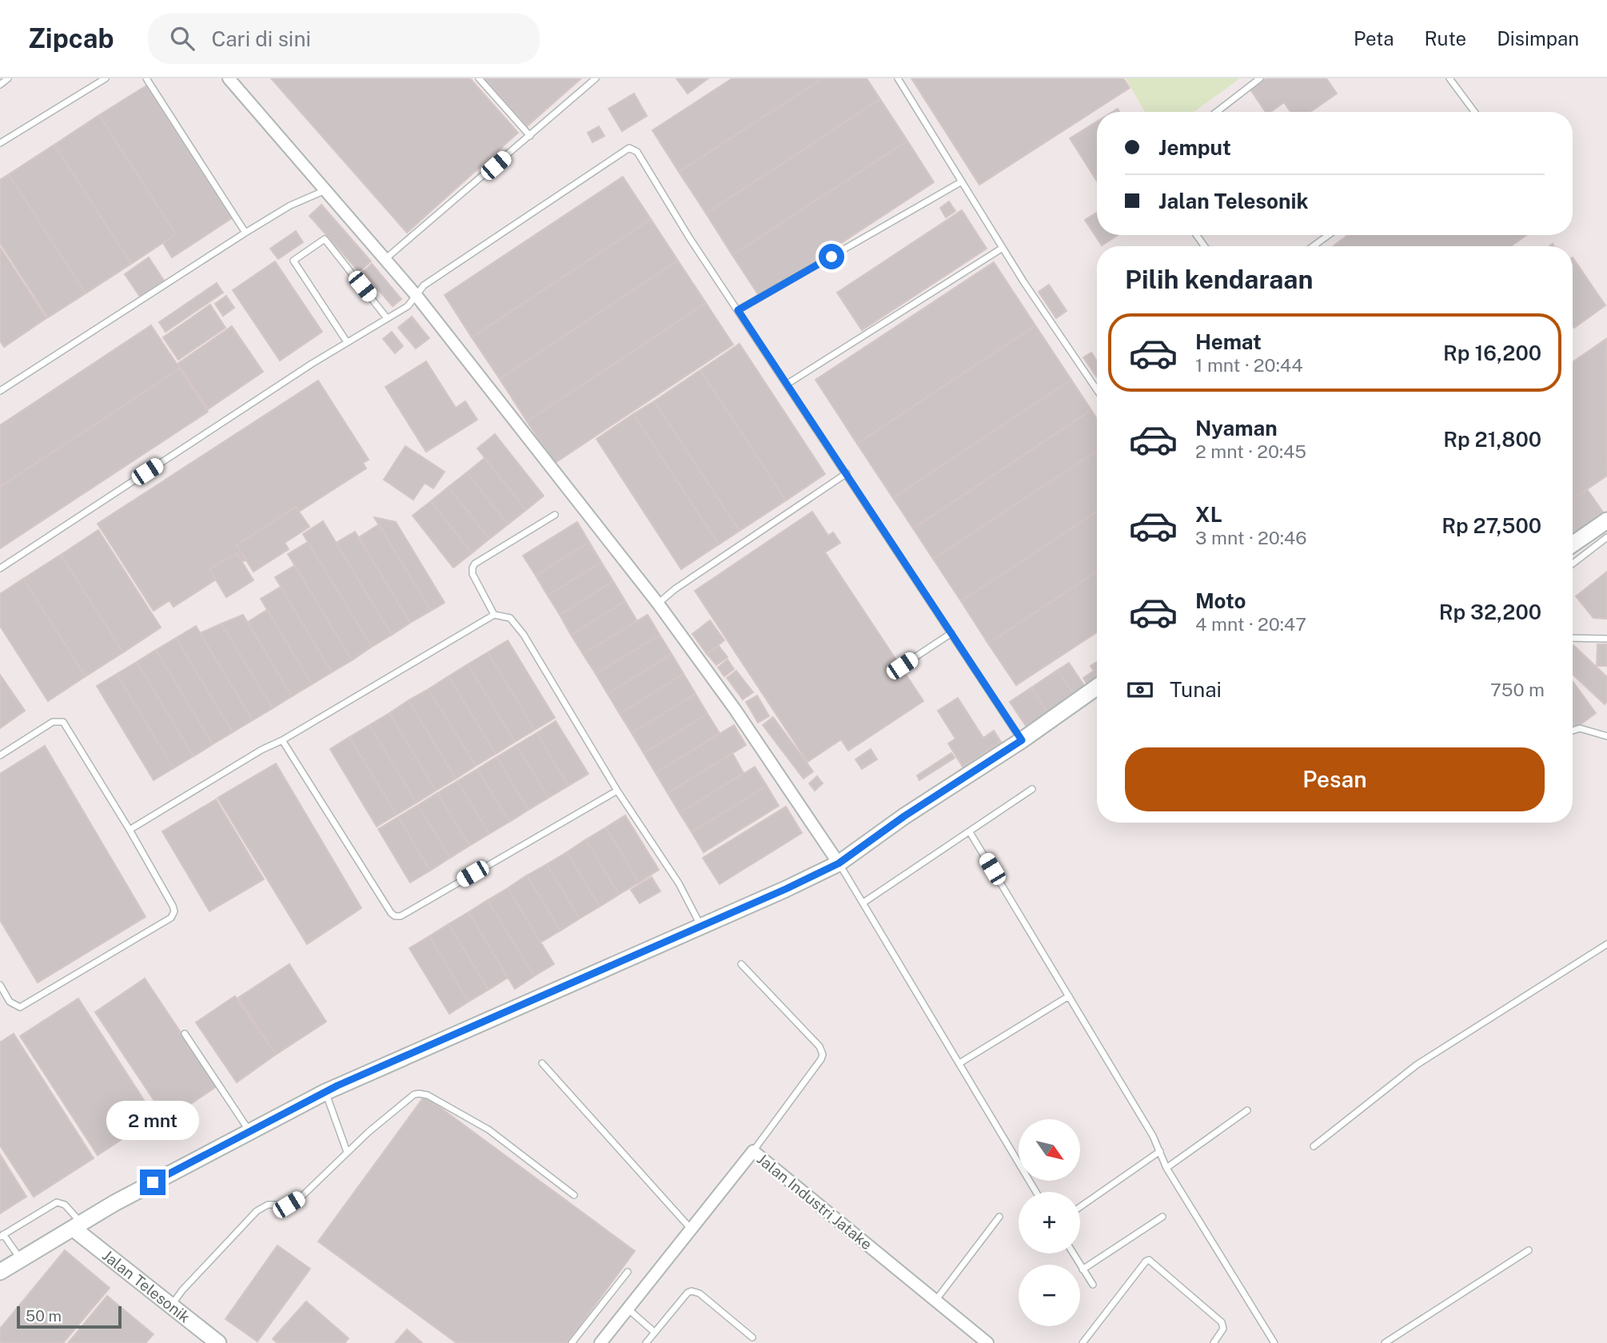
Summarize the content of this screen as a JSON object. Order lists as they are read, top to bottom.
{
  "streets": {
    "street": ["Jalan Industri Jatake", "Jalan Telesonik"]
  },
  "scale_bar": "50 m",
  "north": "bottom right",
  "page": {
    "header": "Zipcab",
    "search": "Cari di sini",
    "nav": ["Peta", "Rute", "Disimpan"],
    "banner": ["Jemput", "Jalan Telesonik"],
    "heading": "Pilih kendaraan",
    "list": [
      {
        "name": "Hemat",
        "note": "1 mnt · 20:44",
        "value": "Rp 16,200"
      },
      {
        "name": "Nyaman",
        "note": "2 mnt · 20:45",
        "value": "Rp 21,800"
      },
      {
        "name": "XL",
        "note": "3 mnt · 20:46",
        "value": "Rp 27,500"
      },
      {
        "name": "Moto",
        "note": "4 mnt · 20:47",
        "value": "Rp 32,200"
      }
    ],
    "pay": ["Tunai", "750 m"],
    "buttons": "Pesan",
    "bubble": "2 mnt",
    "map_buttons": ["+", "−"],
    "scale": "50 m"
  }
}
